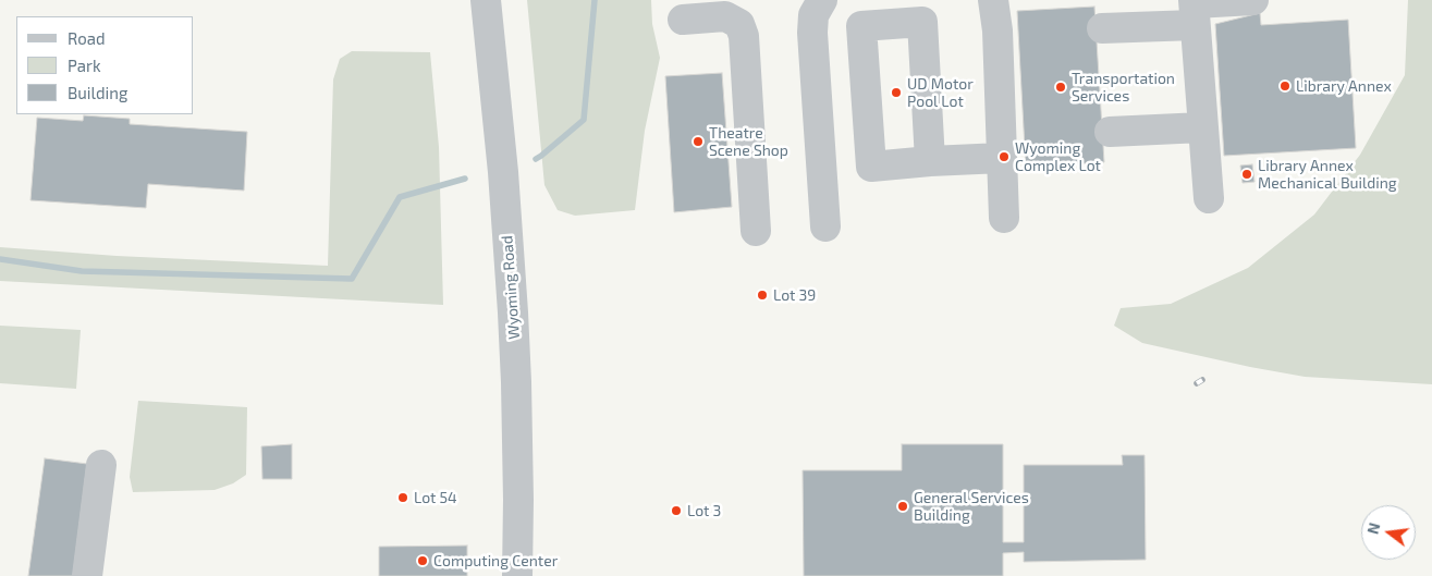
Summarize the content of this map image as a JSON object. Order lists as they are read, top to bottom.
{
  "streets": {
    "street": ["Wyoming Road"]
  },
  "places": [
    "Library Annex",
    "Transportation Services",
    "UD Motor Pool Lot",
    "Theatre Scene Shop",
    "Wyoming Complex Lot",
    "Library Annex Mechanical Building",
    "Lot 39",
    "Lot 54",
    "General Services Building",
    "Lot 3",
    "Computing Center"
  ],
  "legend": ["Road", "Park", "Building"],
  "north": "left"
}
